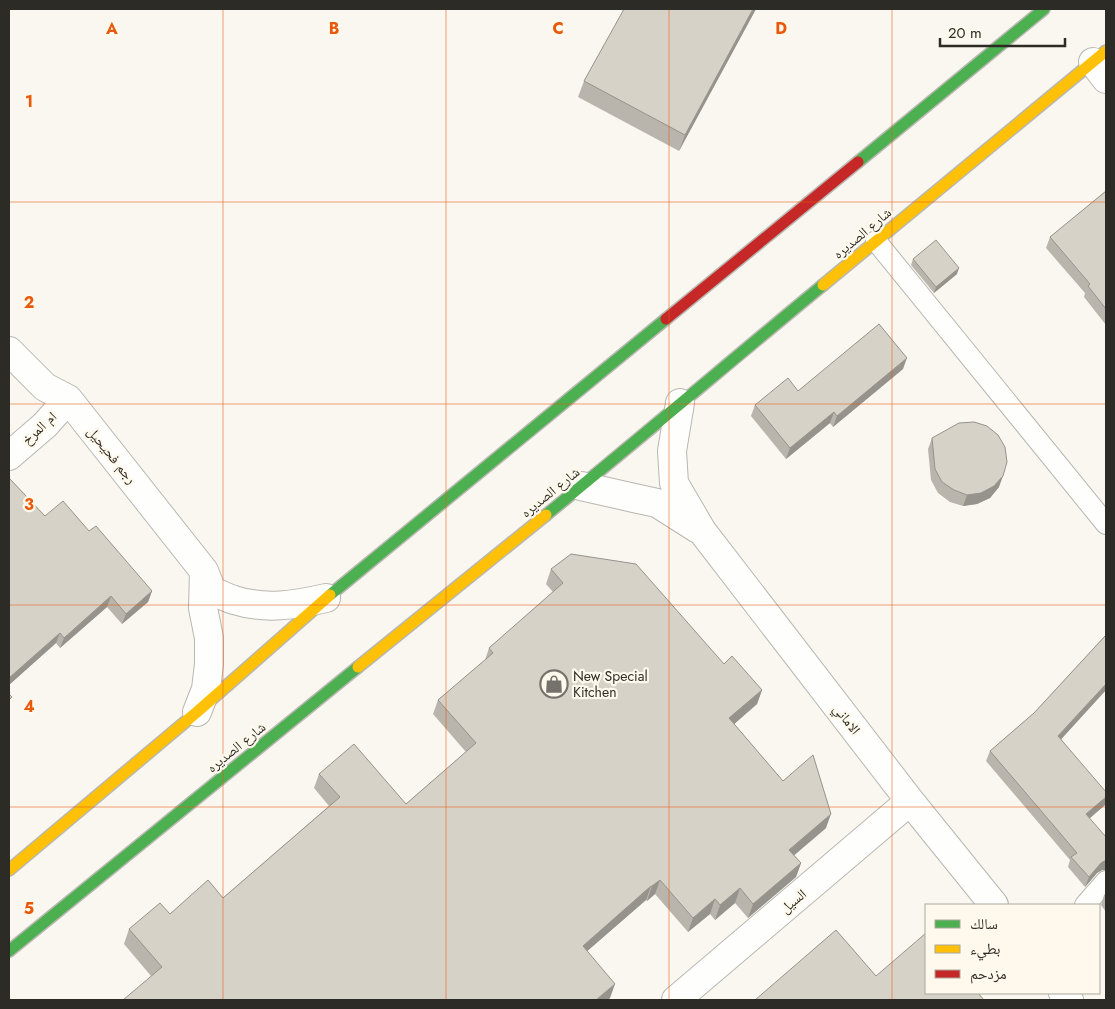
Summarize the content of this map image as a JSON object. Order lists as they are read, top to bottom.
{
  "streets": {
    "main road": ["شارع الصديره"],
    "street": [
      "ام المرخ",
      "رجم فحيحيل",
      "الاماني",
      "السيل"
    ]
  },
  "crossings": [
    ["شارع الصديره", "الاماني"],
    ["ام المرخ", "رجم فحيحيل"],
    ["الاماني", "السيل"]
  ],
  "places": {
    "shop": ["New Special Kitchen"]
  },
  "legend": ["سالك", "بطيء", "مزدحم"],
  "scale_bar": "20 m",
  "grid": {
    "columns": [
      "A",
      "B",
      "C",
      "D"
    ],
    "rows": [
      "1",
      "2",
      "3",
      "4",
      "5"
    ]
  }
}
